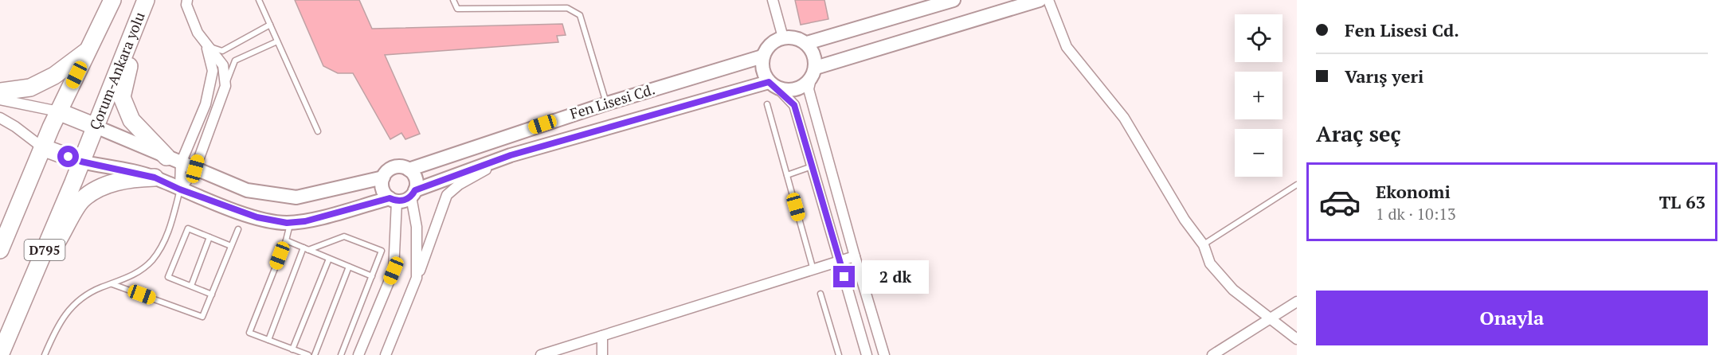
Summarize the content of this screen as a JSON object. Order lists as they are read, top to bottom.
{
  "streets": {
    "highway": ["Çorum-Ankara yolu", "D795"],
    "street": ["Fen Lisesi Cd."]
  },
  "page": {
    "banner": ["Fen Lisesi Cd.", "Varış yeri"],
    "map_buttons": ["+", "−"],
    "heading": "Araç seç",
    "list": [
      {
        "name": "Ekonomi",
        "note": "1 dk · 10:13",
        "value": "TL 63"
      }
    ],
    "bubble": "2 dk",
    "buttons": "Onayla"
  }
}
